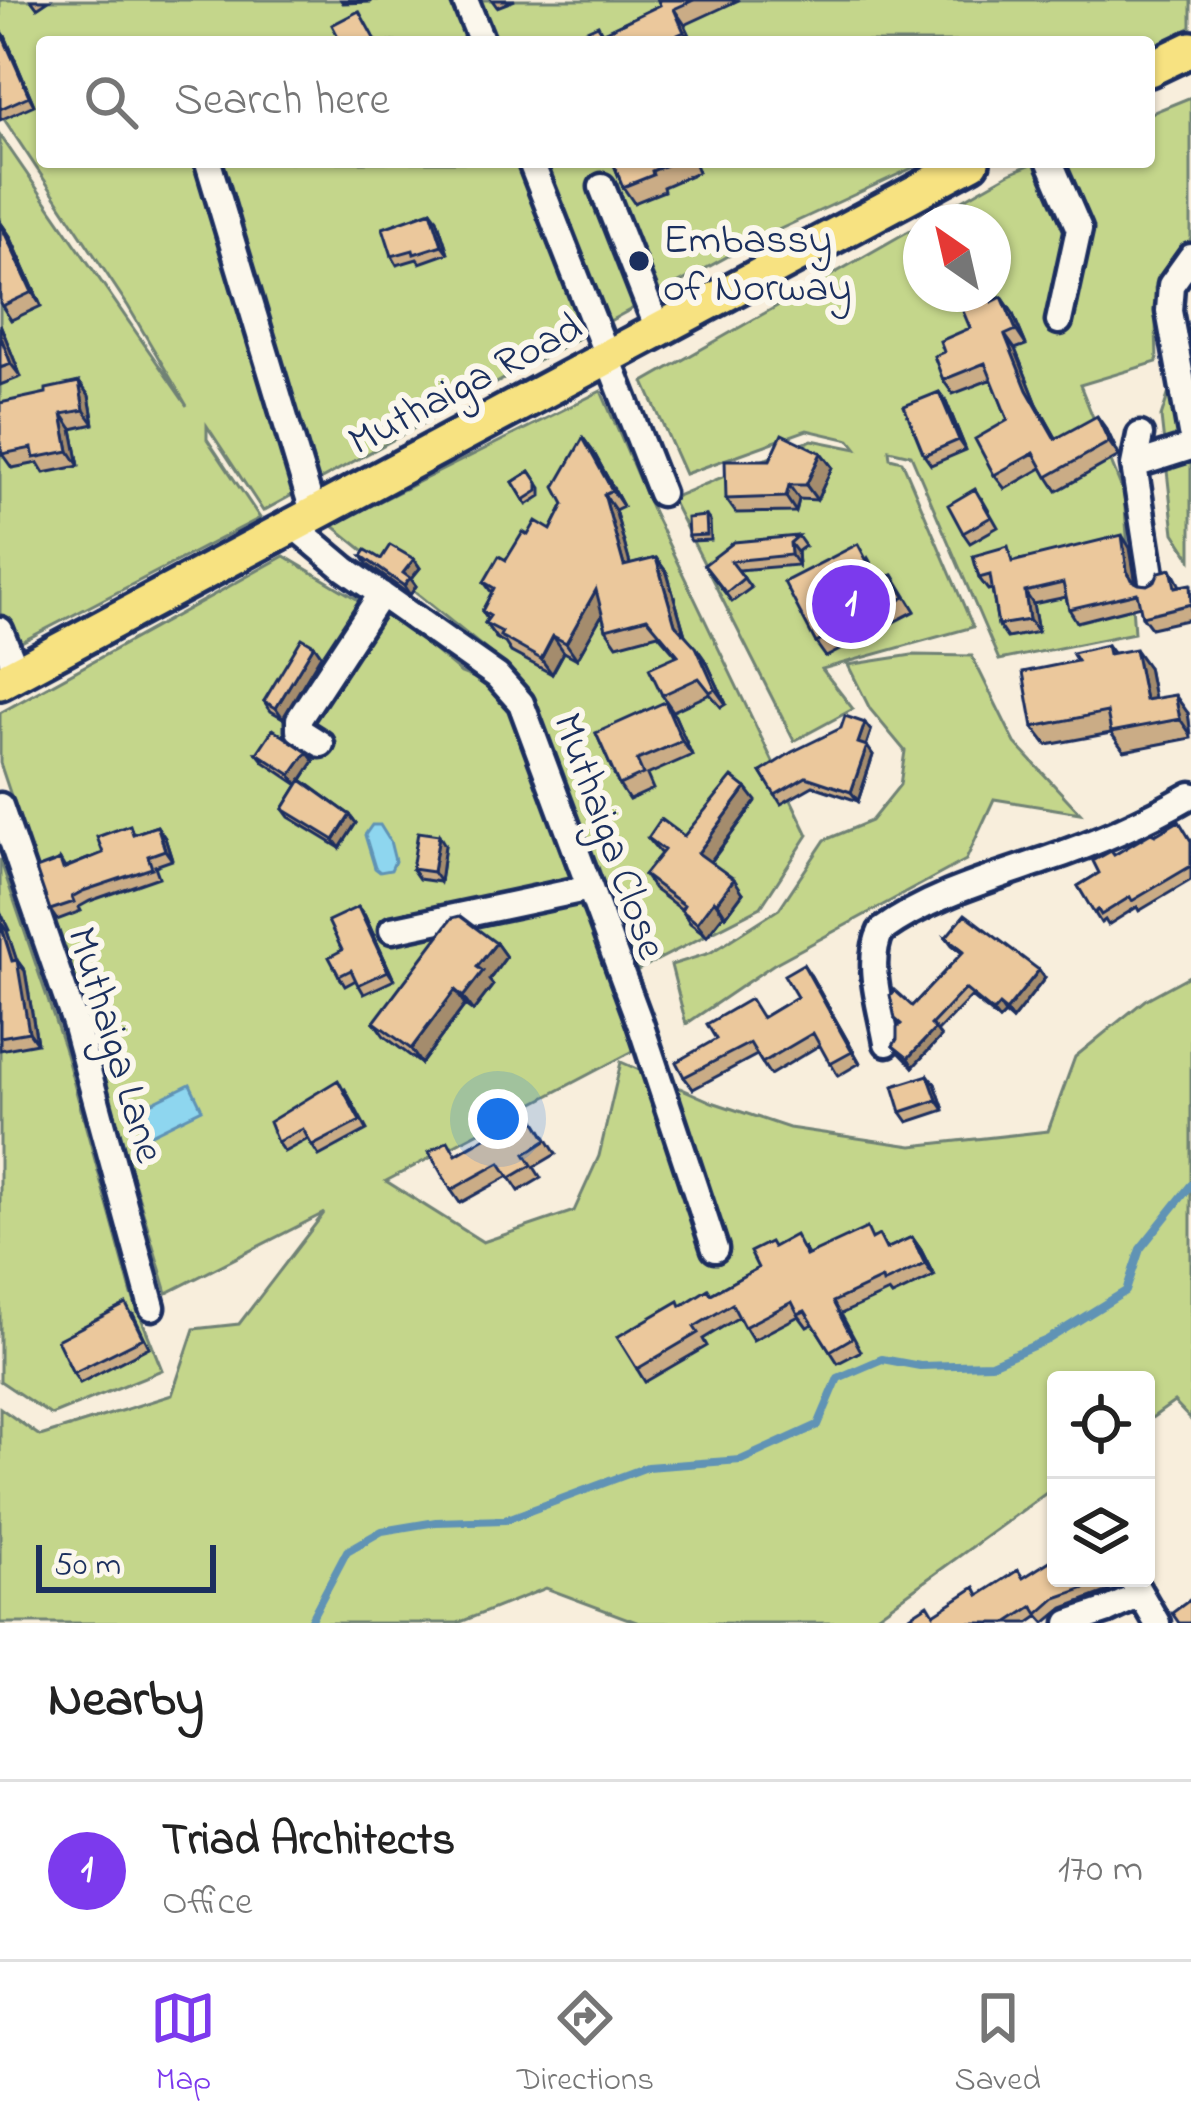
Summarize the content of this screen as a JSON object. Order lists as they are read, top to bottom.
{
  "streets": {
    "main road": ["Muthaiga Road"],
    "street": ["Muthaiga Close", "Muthaiga Lane"]
  },
  "crossings": [
    ["Muthaiga Road", "Muthaiga Close"]
  ],
  "places": ["Embassy of Norway"],
  "scale_bar": "50 m",
  "north": "top left",
  "page": {
    "search": "Search here",
    "pins": "1",
    "scale": "50 m",
    "heading": "Nearby",
    "list": [
      {
        "mark": "1",
        "name": "Triad Architects",
        "note": "Office",
        "value": "170 m"
      }
    ],
    "nav": ["Map", "Directions", "Saved"]
  }
}
